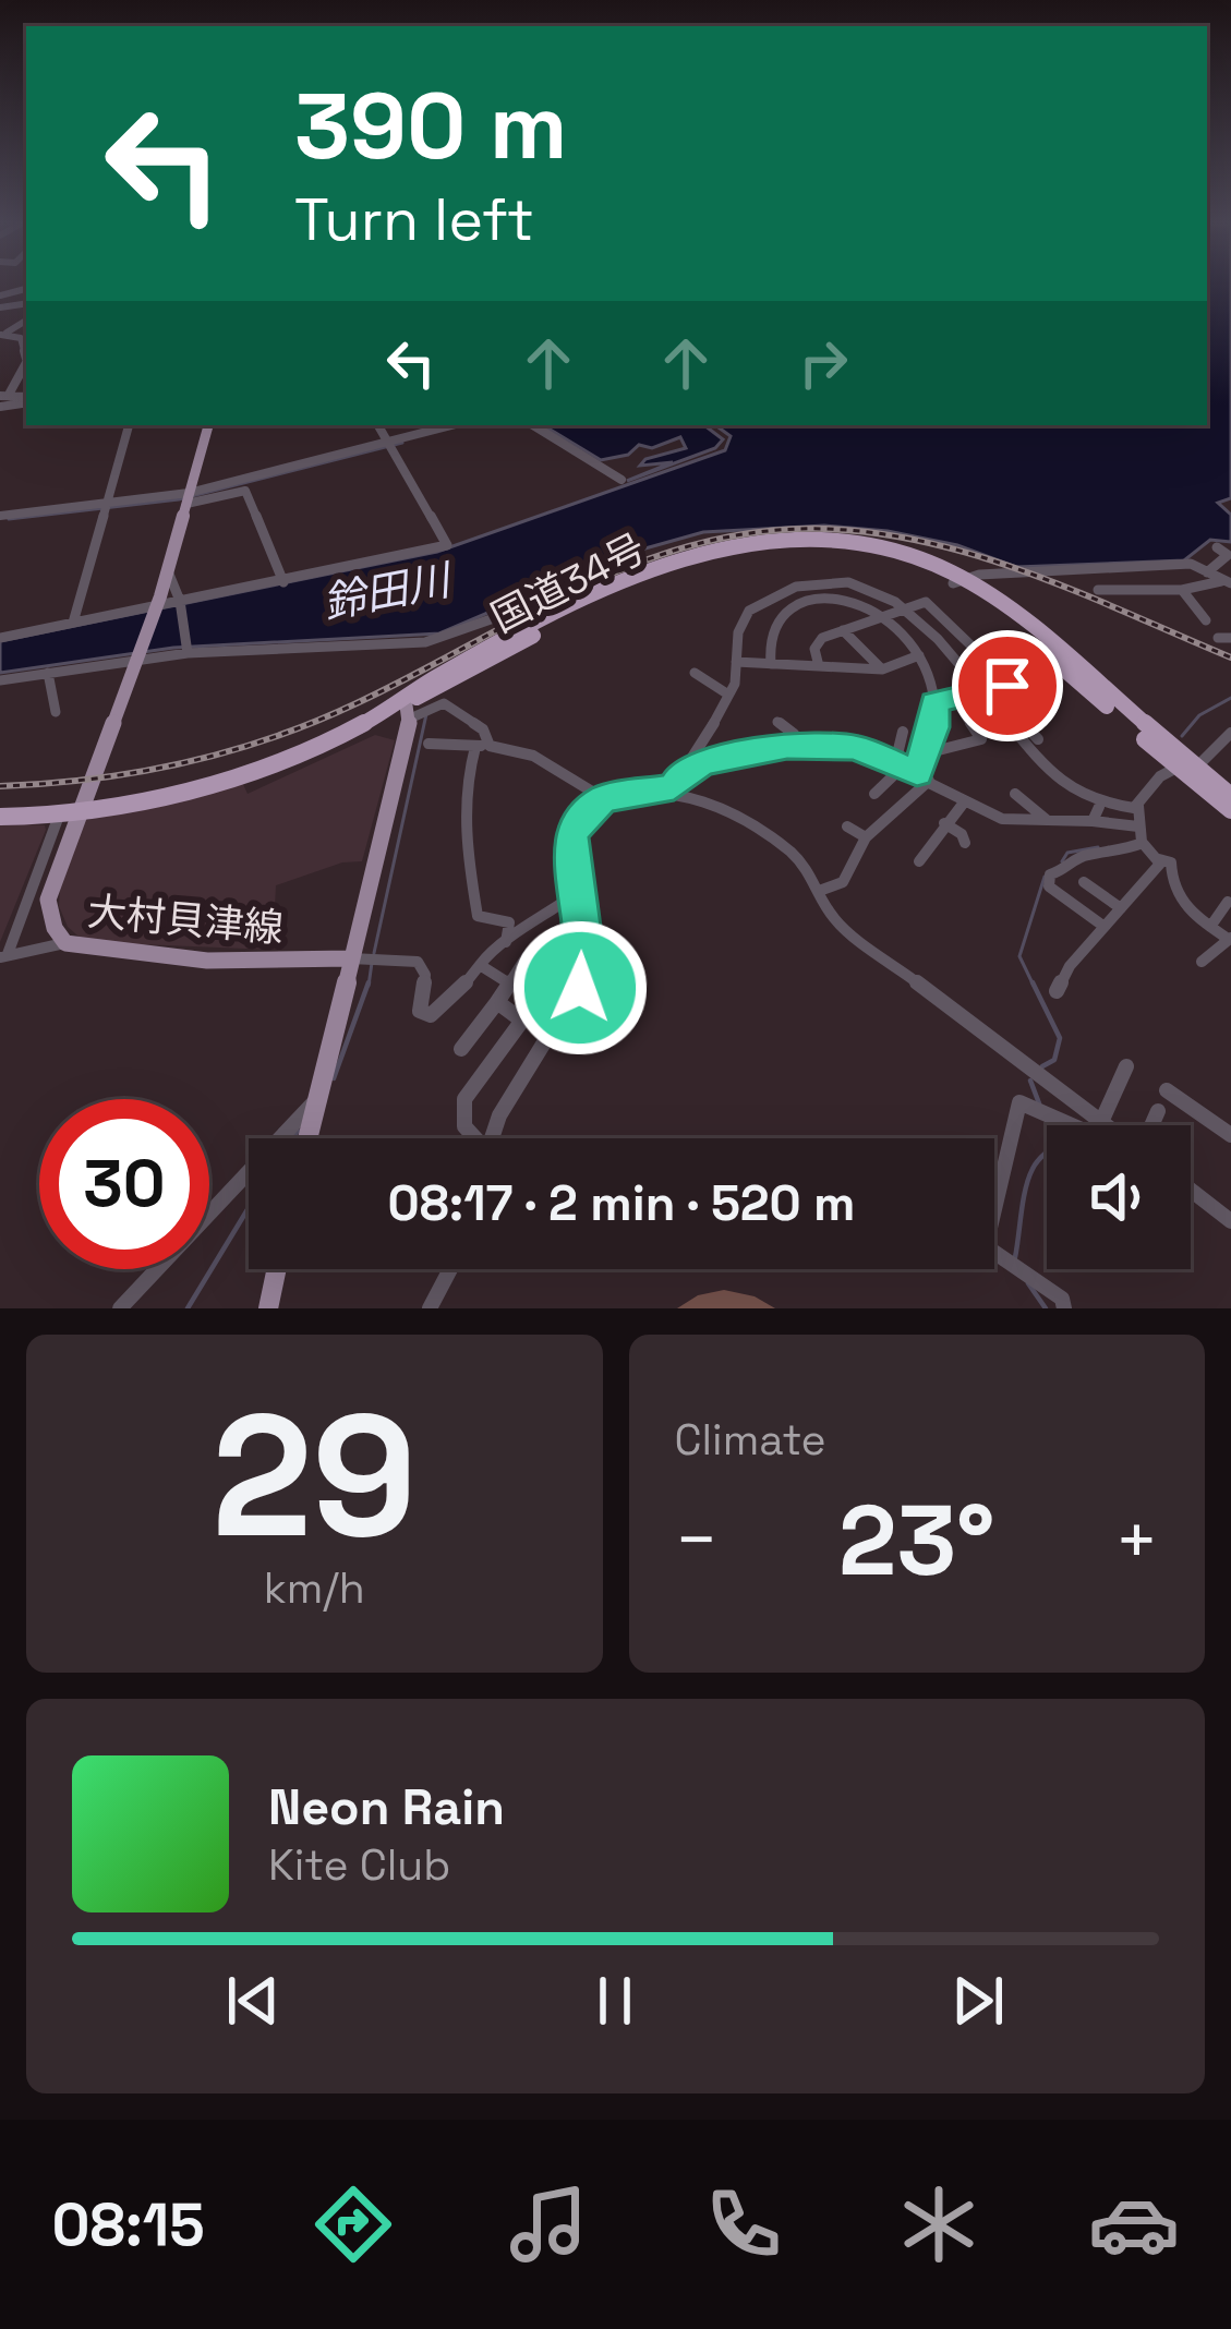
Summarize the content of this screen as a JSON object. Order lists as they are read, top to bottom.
{
  "streets": {
    "highway": ["国道34号"],
    "main road": ["大村貝津線"]
  },
  "water": ["鈴田川"],
  "page": {
    "turn": ["390 m", "Turn left"],
    "limit": "30",
    "trip": "08:17 · 2 min · 520 m",
    "tile": [
      ["29", "km/h"],
      "Climate"
    ],
    "heat": ["−", "23°", "+"],
    "song": ["Neon Rain", "Kite Club"],
    "tabs": "08:15"
  }
}
